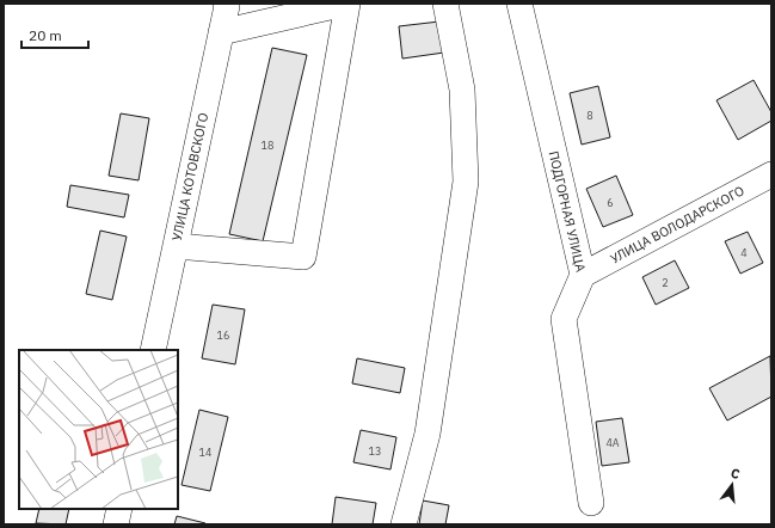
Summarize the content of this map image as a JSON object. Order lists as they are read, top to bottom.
{
  "streets": {
    "street": ["УЛИЦА КОТОВСКОГО", "ПОДГОРНАЯ УЛИЦА", "УЛИЦА ВОЛОДАРСКОГО"]
  },
  "crossings": [
    ["ПОДГОРНАЯ УЛИЦА", "УЛИЦА ВОЛОДАРСКОГО"]
  ],
  "house_numbers": [
    "8",
    "18",
    "6",
    "4",
    "2",
    "16",
    "4А",
    "13",
    "14"
  ],
  "scale_bar": "20 m",
  "north": "top"
}
